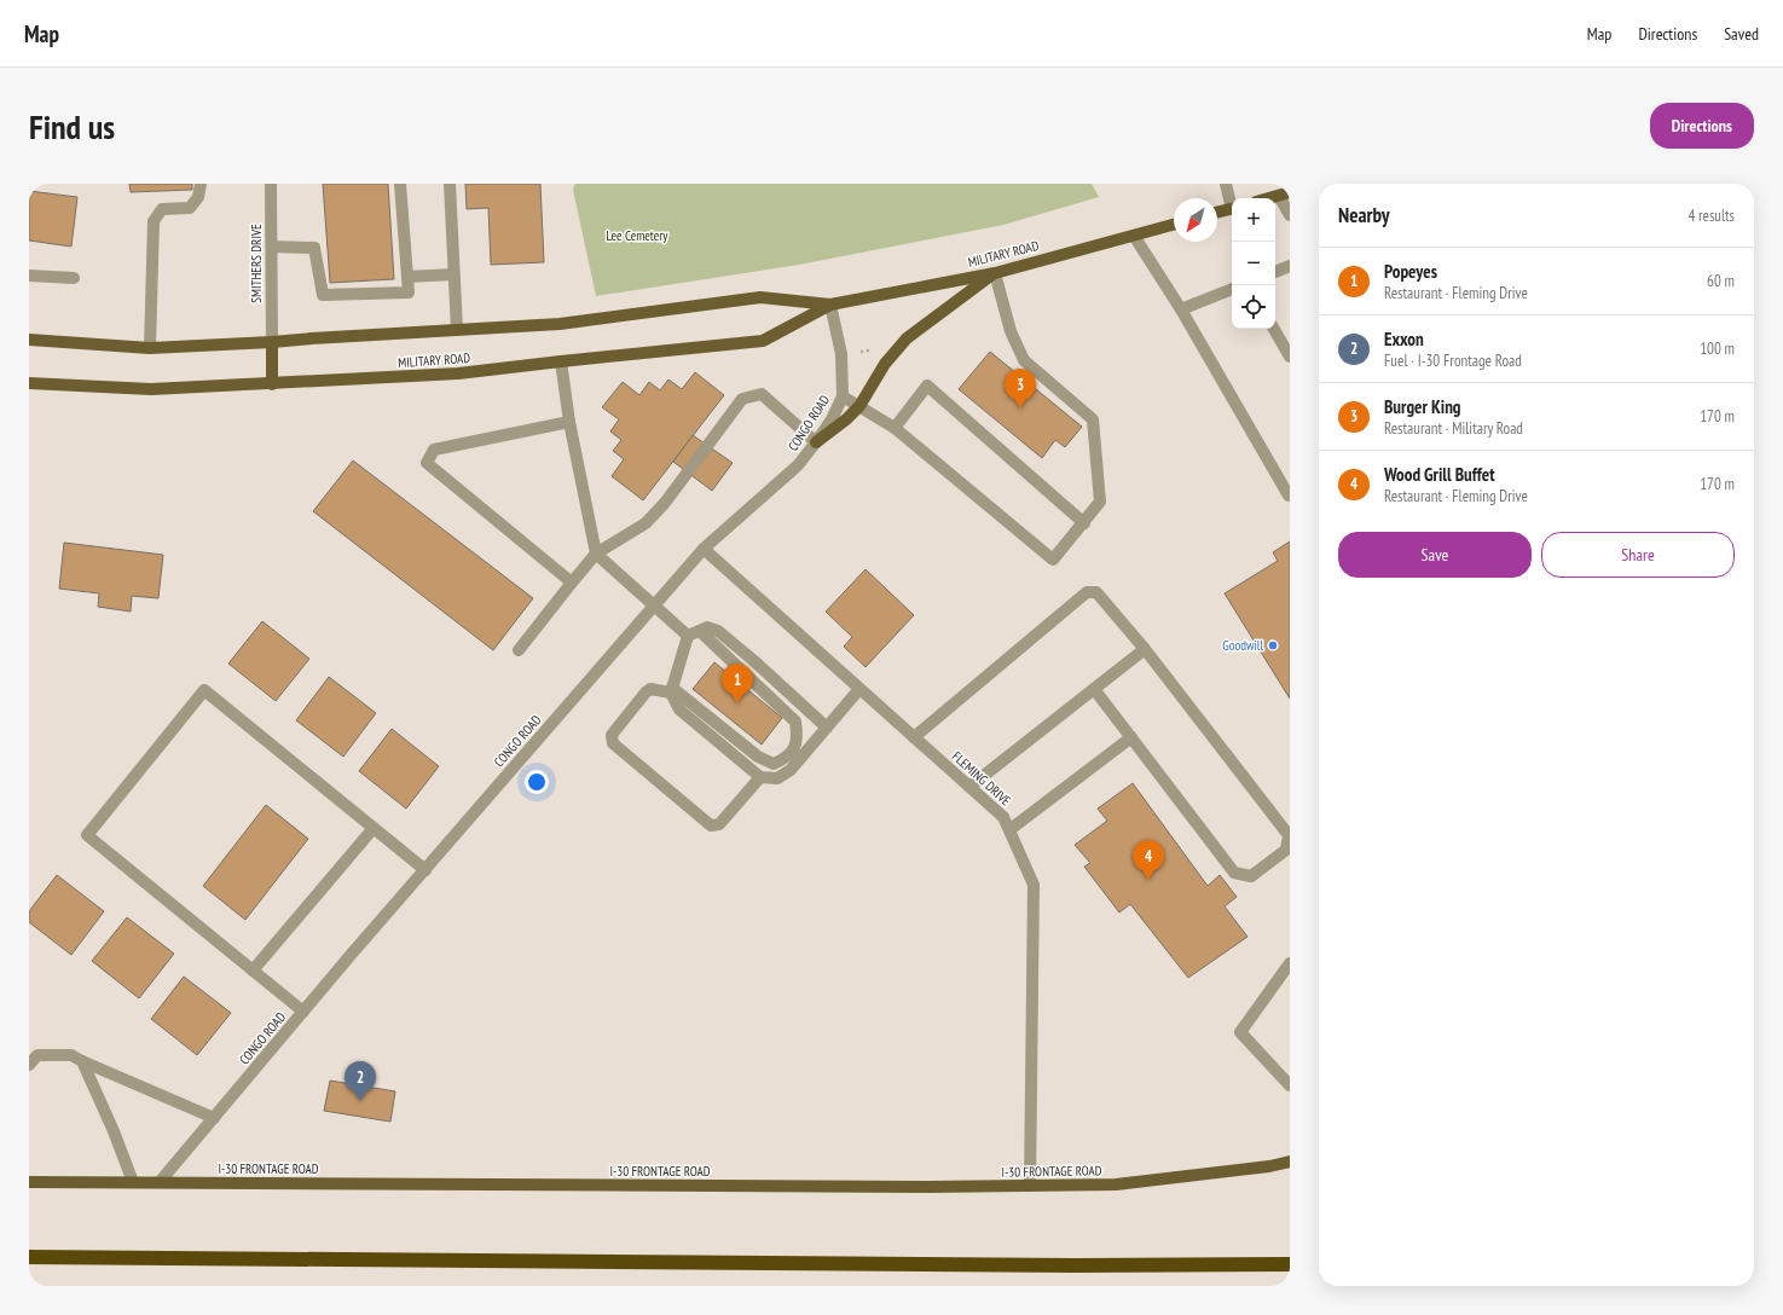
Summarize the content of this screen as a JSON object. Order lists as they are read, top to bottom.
{
  "streets": {
    "main road": ["MILITARY ROAD", "I-30 FRONTAGE ROAD"],
    "street": ["SMITHERS DRIVE", "CONGO ROAD", "FLEMING DRIVE"]
  },
  "crossings": [
    ["MILITARY ROAD", "SMITHERS DRIVE"],
    ["MILITARY ROAD", "CONGO ROAD"],
    ["CONGO ROAD", "FLEMING DRIVE"],
    ["CONGO ROAD", "I-30 FRONTAGE ROAD"],
    ["FLEMING DRIVE", "I-30 FRONTAGE ROAD"]
  ],
  "parks": ["Lee Cemetery"],
  "places": ["Goodwill"],
  "north": "bottom left",
  "page": {
    "header": "Map",
    "nav": ["Map", "Directions", "Saved"],
    "buttons": [
      "Directions",
      ["Save", "Share"]
    ],
    "title": "Find us",
    "heading": ["Nearby", "4 results"],
    "map_buttons": ["+", "−"],
    "list": [
      {
        "mark": "1",
        "name": "Popeyes",
        "note": "Restaurant · Fleming Drive",
        "value": "60 m"
      },
      {
        "mark": "2",
        "name": "Exxon",
        "note": "Fuel · I-30 Frontage Road",
        "value": "100 m"
      },
      {
        "mark": "3",
        "name": "Burger King",
        "note": "Restaurant · Military Road",
        "value": "170 m"
      },
      {
        "mark": "4",
        "name": "Wood Grill Buffet",
        "note": "Restaurant · Fleming Drive",
        "value": "170 m"
      }
    ],
    "pins": [
      "3",
      "1",
      "4",
      "2"
    ]
  }
}
